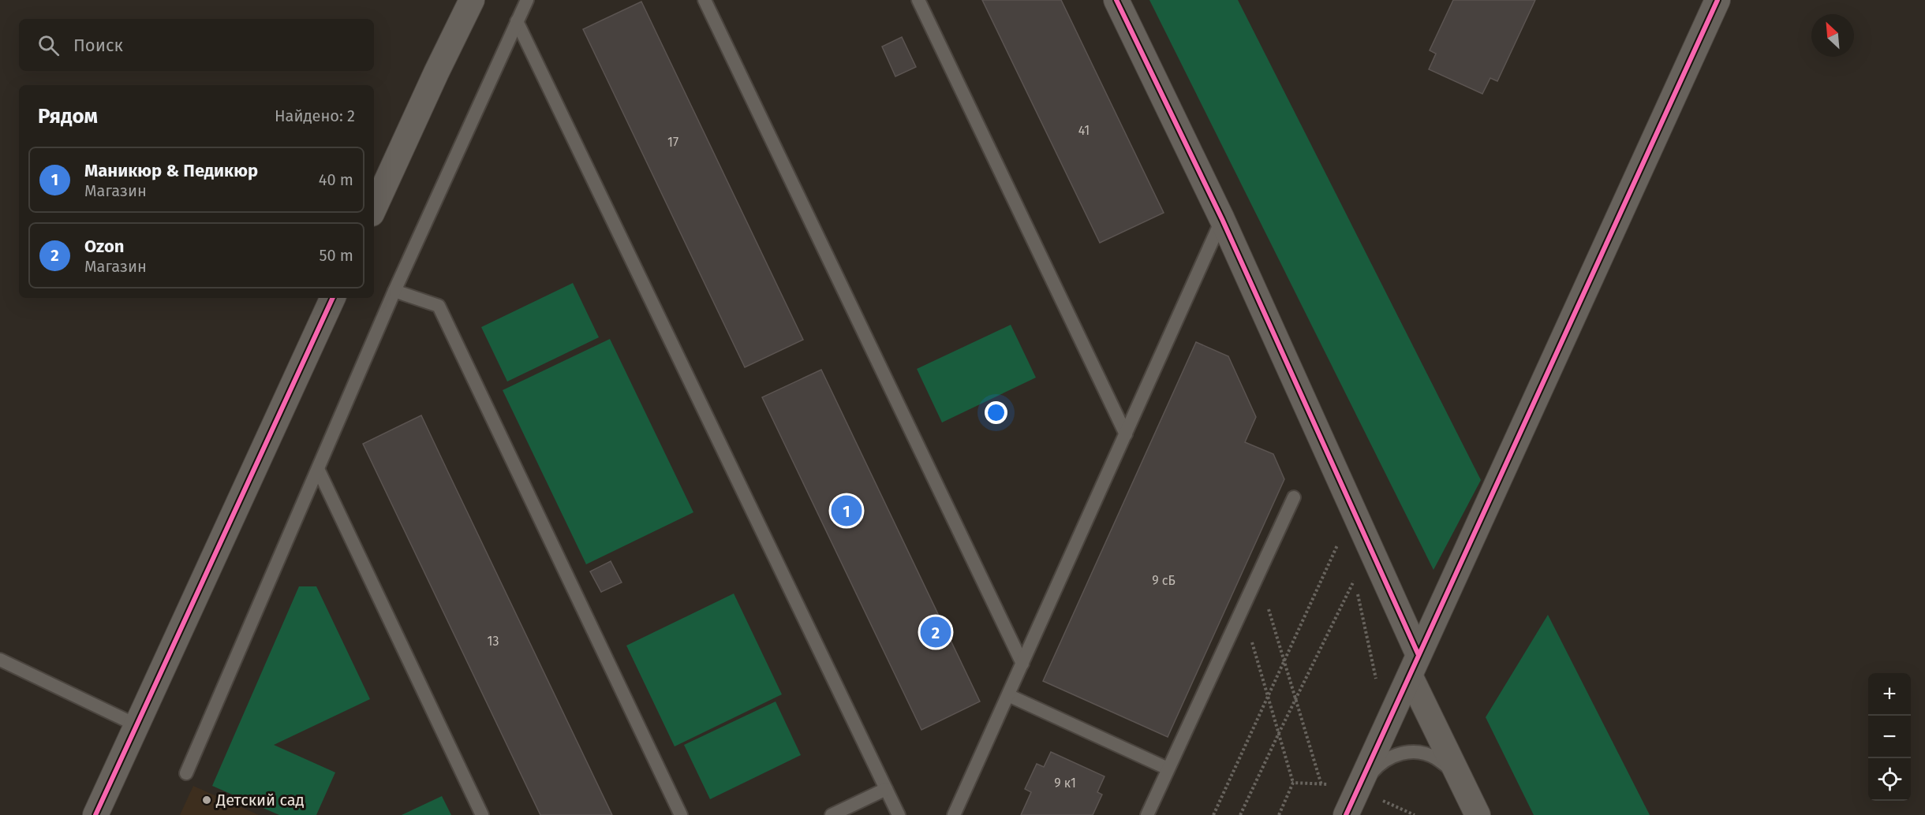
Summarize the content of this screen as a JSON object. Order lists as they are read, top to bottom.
{
  "places": ["Детский сад"],
  "house_numbers": [
    "41",
    "17",
    "9 сБ",
    "13",
    "9 к1"
  ],
  "north": "top left",
  "page": {
    "search": "Поиск",
    "heading": ["Рядом", "Найдено: 2"],
    "list": [
      {
        "mark": "1",
        "name": "Маникюр & Педикюр",
        "note": "Магазин",
        "value": "40 m"
      },
      {
        "mark": "2",
        "name": "Ozon",
        "note": "Магазин",
        "value": "50 m"
      }
    ],
    "pins": ["1", "2"],
    "map_buttons": ["+", "−"]
  }
}
